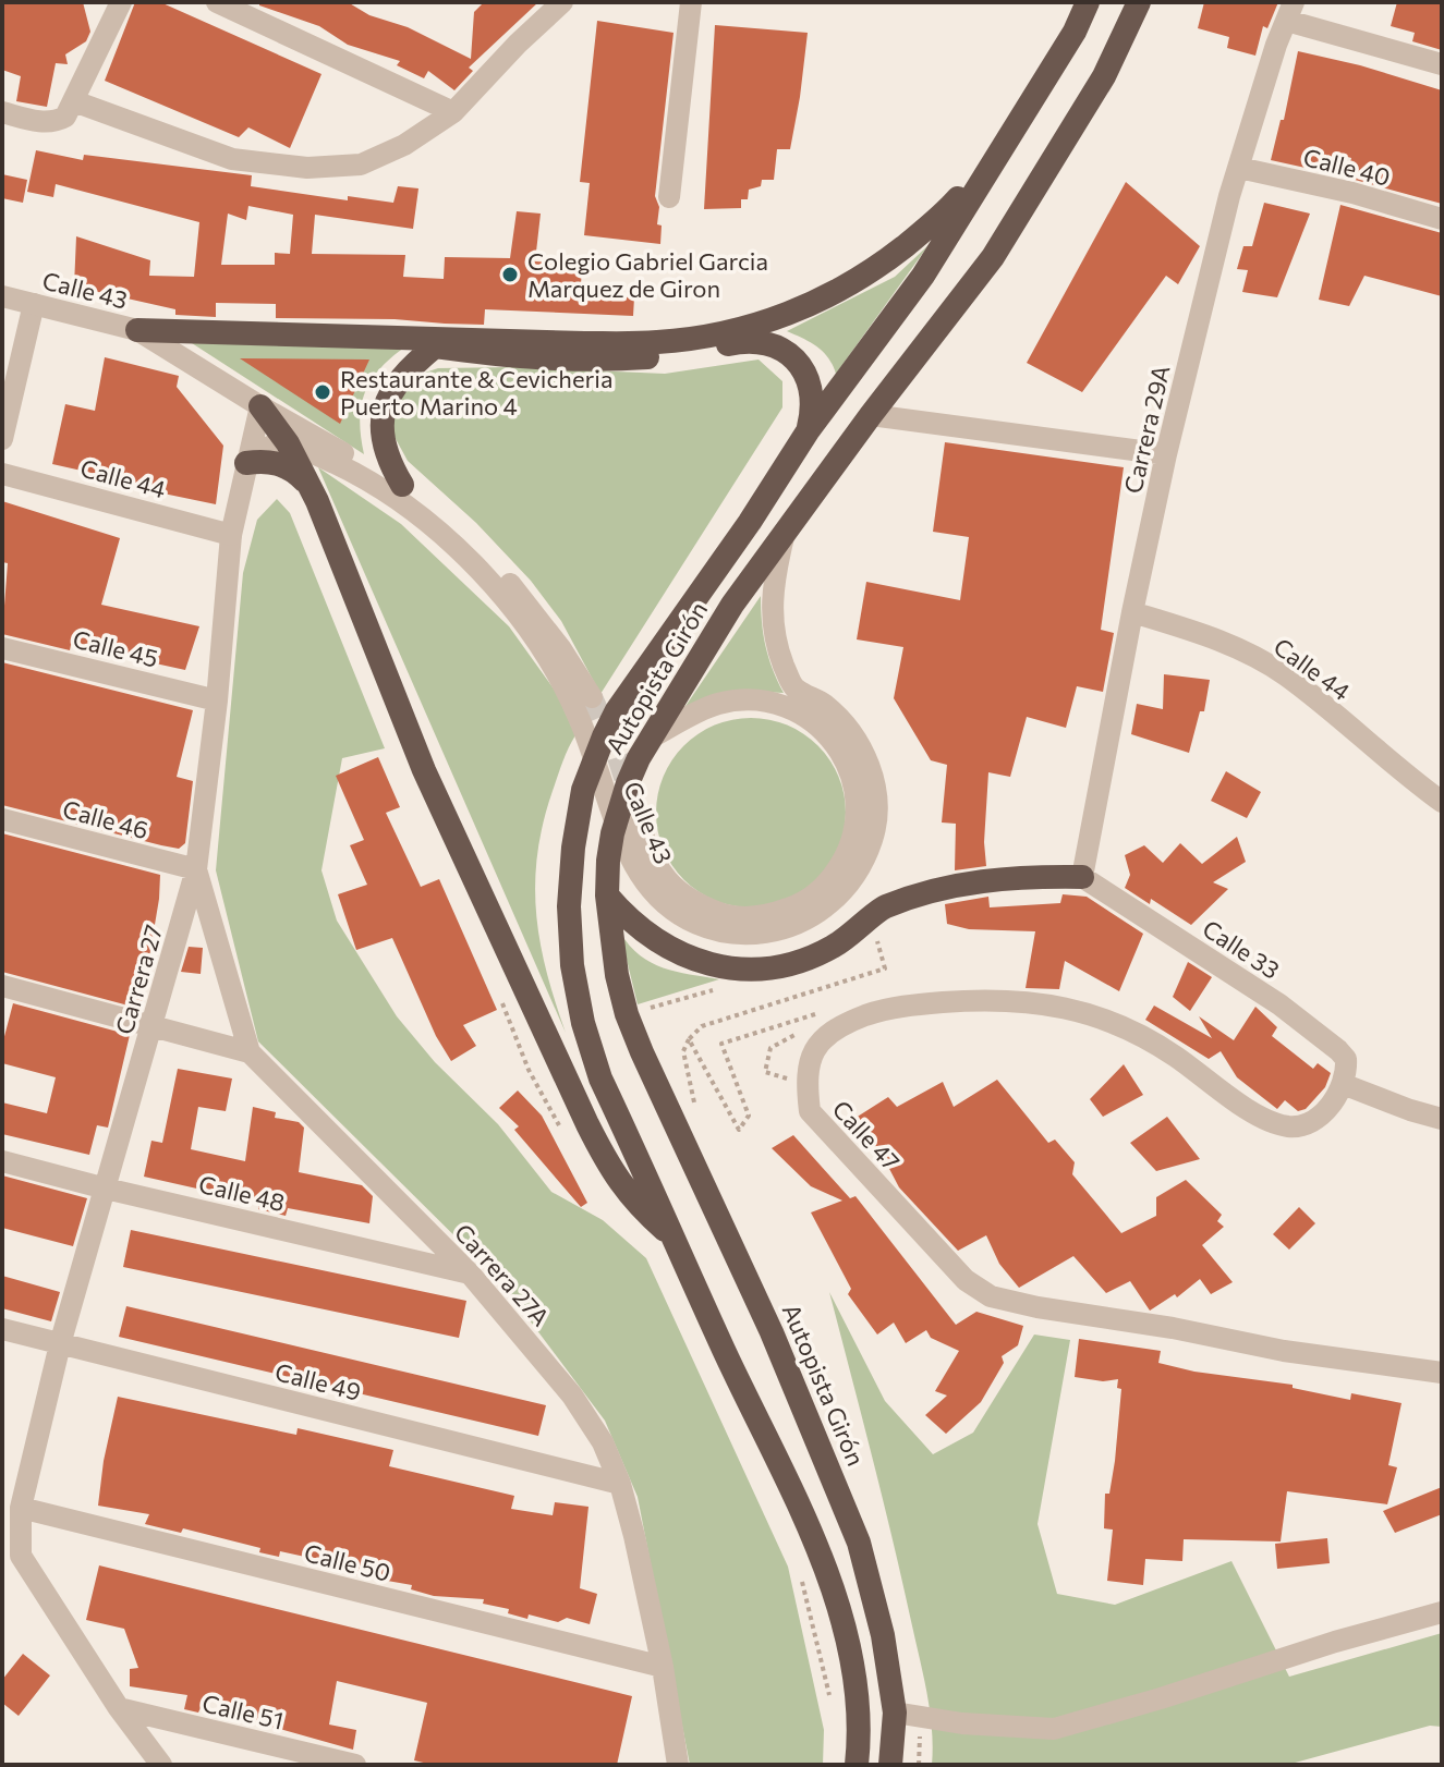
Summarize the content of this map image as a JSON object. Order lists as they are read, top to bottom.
{
  "streets": {
    "highway": ["Autopista Girón"],
    "street": [
      "Calle 40",
      "Calle 43",
      "Carrera 29A",
      "Calle 44",
      "Calle 45",
      "Calle 46",
      "Calle 33",
      "Carrera 27",
      "Calle 47",
      "Calle 48",
      "Carrera 27A",
      "Calle 49",
      "Calle 50",
      "Calle 51"
    ]
  },
  "crossings": [
    ["Calle 40", "Carrera 29A"],
    ["Calle 43", "Autopista Girón"],
    ["Calle 43", "Carrera 27"],
    ["Carrera 29A", "Calle 44"],
    ["Carrera 29A", "Calle 33"],
    ["Calle 44", "Carrera 27"],
    ["Calle 45", "Carrera 27"],
    ["Calle 46", "Carrera 27"],
    ["Calle 46", "Carrera 27A"],
    ["Calle 33", "Calle 47"],
    ["Carrera 27", "Calle 48"],
    ["Carrera 27", "Carrera 27A"],
    ["Carrera 27", "Calle 49"],
    ["Carrera 27", "Calle 50"],
    ["Carrera 27", "Calle 51"],
    ["Calle 48", "Carrera 27A"],
    ["Carrera 27A", "Calle 49"],
    ["Carrera 27A", "Calle 50"]
  ],
  "places": ["Colegio Gabriel Garcia Marquez de Giron", "Restaurante & Cevicheria Puerto Marino 4"]
}
